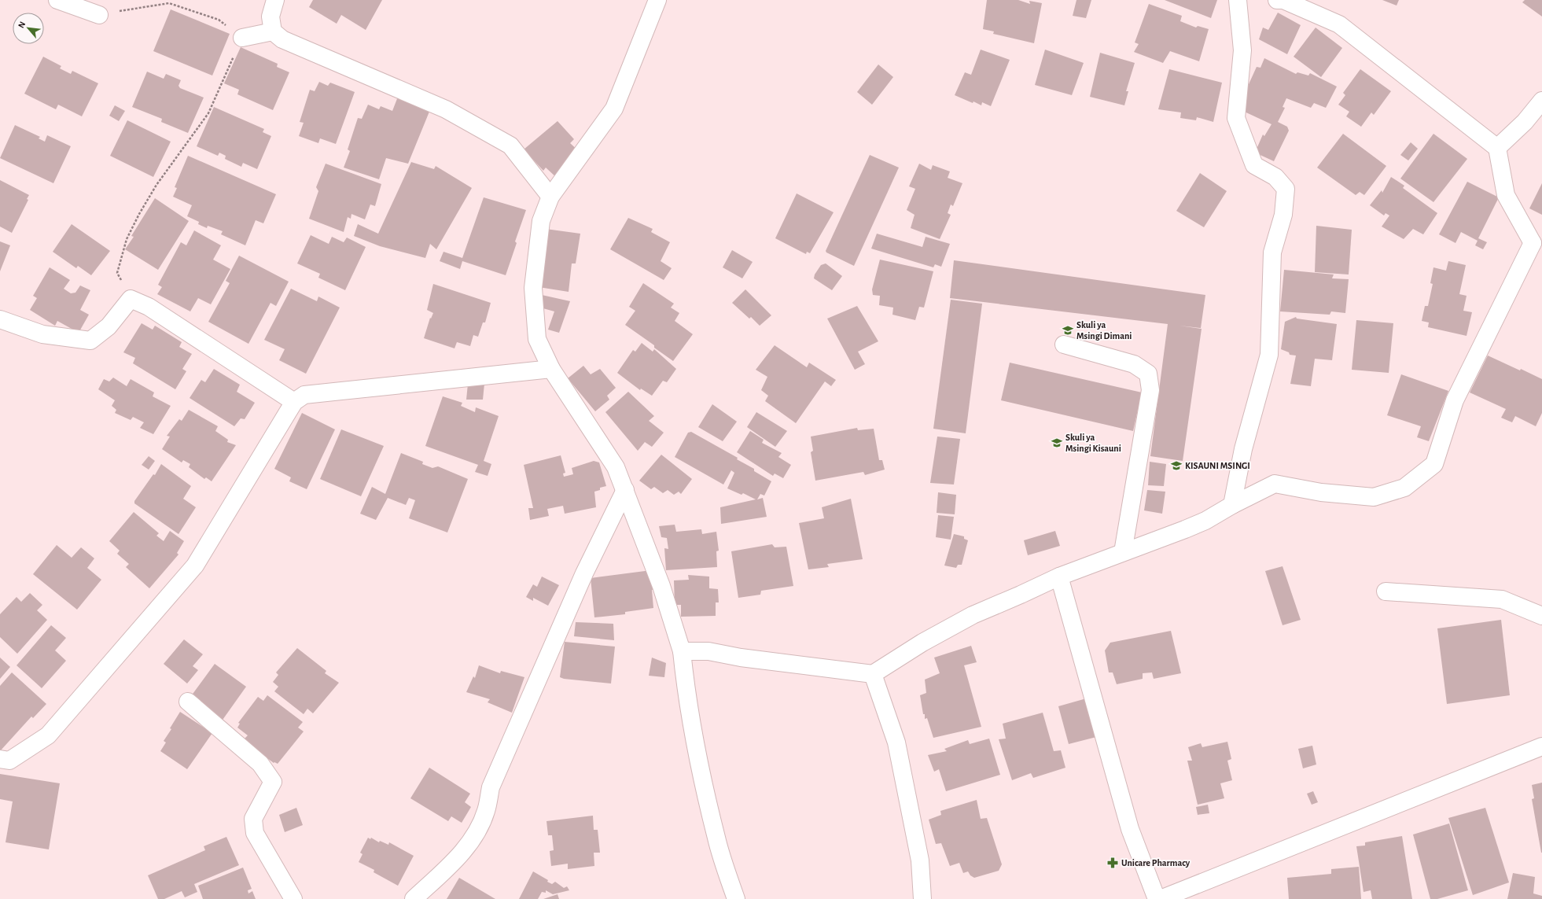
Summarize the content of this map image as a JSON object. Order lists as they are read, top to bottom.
{
  "places": {
    "school or university": ["Skuli ya Msingi Dimani", "Skuli ya Msingi Kisauni", "KISAUNI MSINGI"],
    "pharmacy": ["Unicare Pharmacy"]
  },
  "north": "top left"
}
